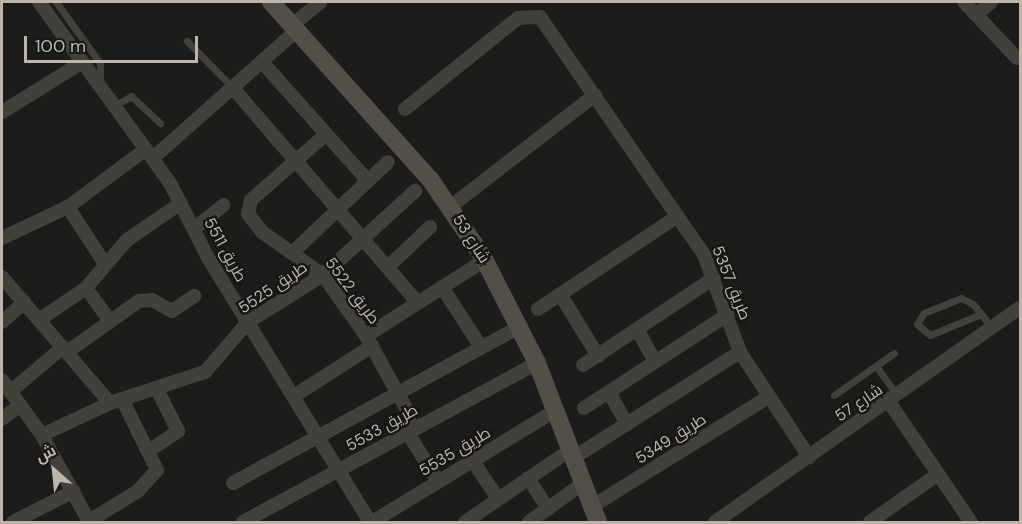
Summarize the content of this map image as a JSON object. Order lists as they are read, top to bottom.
{
  "streets": {
    "street": [
      "شارع 53",
      "طريق 5511",
      "طريق 5357",
      "طريق 5525",
      "طريق 5522",
      "شارع 57",
      "طريق 5533",
      "طريق 5349",
      "طريق 5535"
    ]
  },
  "crossings": [
    ["شارع 53", "طريق 5533"],
    ["شارع 53", "طريق 5349"],
    ["شارع 53", "طريق 5535"],
    ["طريق 5511", "طريق 5525"],
    ["طريق 5511", "طريق 5533"],
    ["طريق 5511", "طريق 5535"],
    ["طريق 5357", "شارع 57"],
    ["طريق 5357", "طريق 5349"],
    ["طريق 5525", "طريق 5522"],
    ["طريق 5522", "طريق 5533"],
    ["طريق 5522", "طريق 5535"]
  ],
  "scale_bar": "100 m",
  "north": "top left"
}
